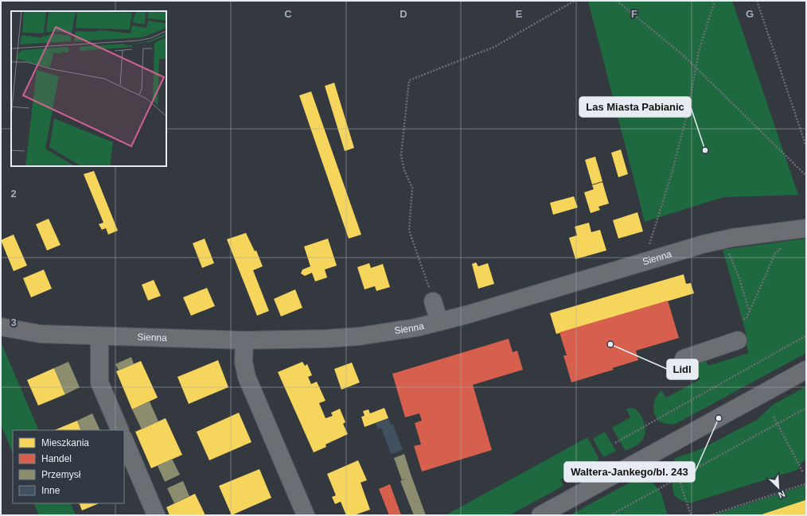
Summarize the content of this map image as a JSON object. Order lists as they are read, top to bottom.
{
  "streets": {
    "street": ["Sienna"]
  },
  "places": ["Las Miasta Pabianic", "Lidl", "Waltera-Jankego/bl. 243"],
  "legend": [
    "Mieszkania",
    "Handel",
    "Przemysł",
    "Inne"
  ],
  "north": "bottom right",
  "grid": {
    "columns": [
      "C",
      "D",
      "E",
      "F",
      "G"
    ],
    "rows": ["2", "3"]
  }
}
